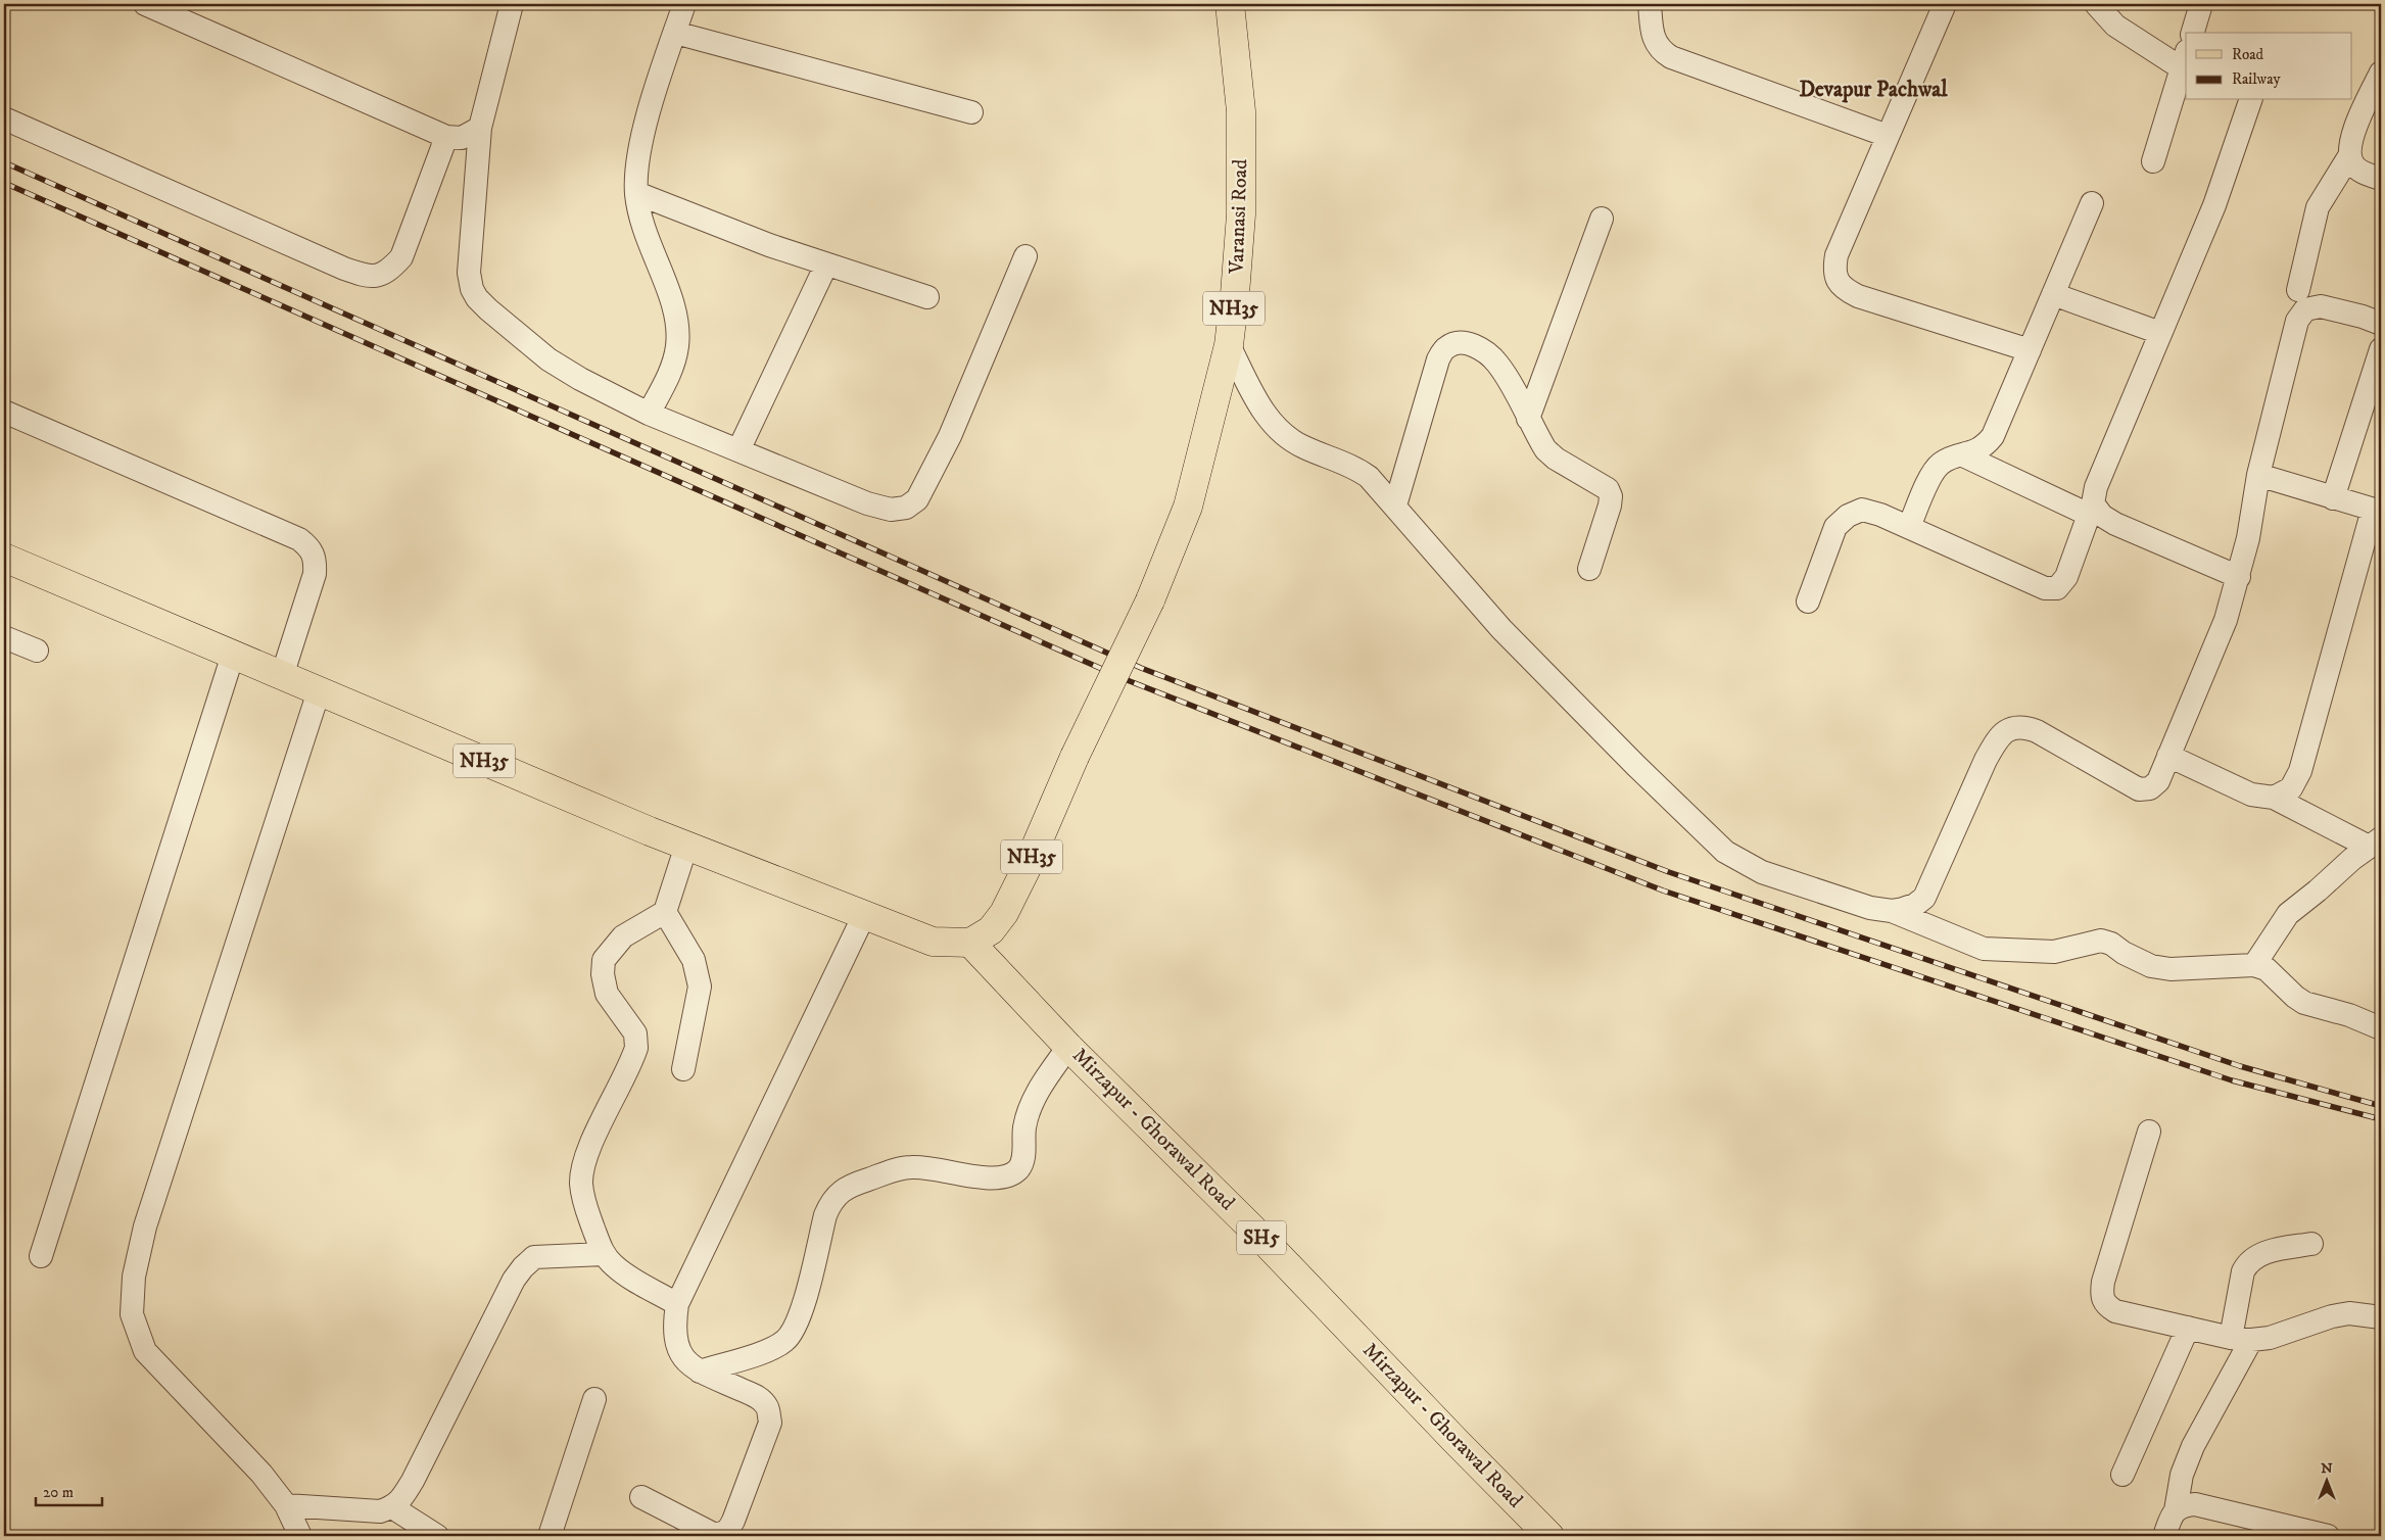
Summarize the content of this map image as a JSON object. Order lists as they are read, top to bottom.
{
  "streets": {
    "main road": [
      "Varanasi Road",
      "NH35",
      "Mirzapur - Ghorawal Road",
      "SH5"
    ]
  },
  "crossings": [
    ["Varanasi Road", "NH35"],
    ["Varanasi Road", "Mirzapur - Ghorawal Road"],
    ["NH35", "Mirzapur - Ghorawal Road"]
  ],
  "districts": ["Devapur Pachwal"],
  "legend": ["Road", "Railway"],
  "scale_bar": "20 m",
  "north": "top"
}
